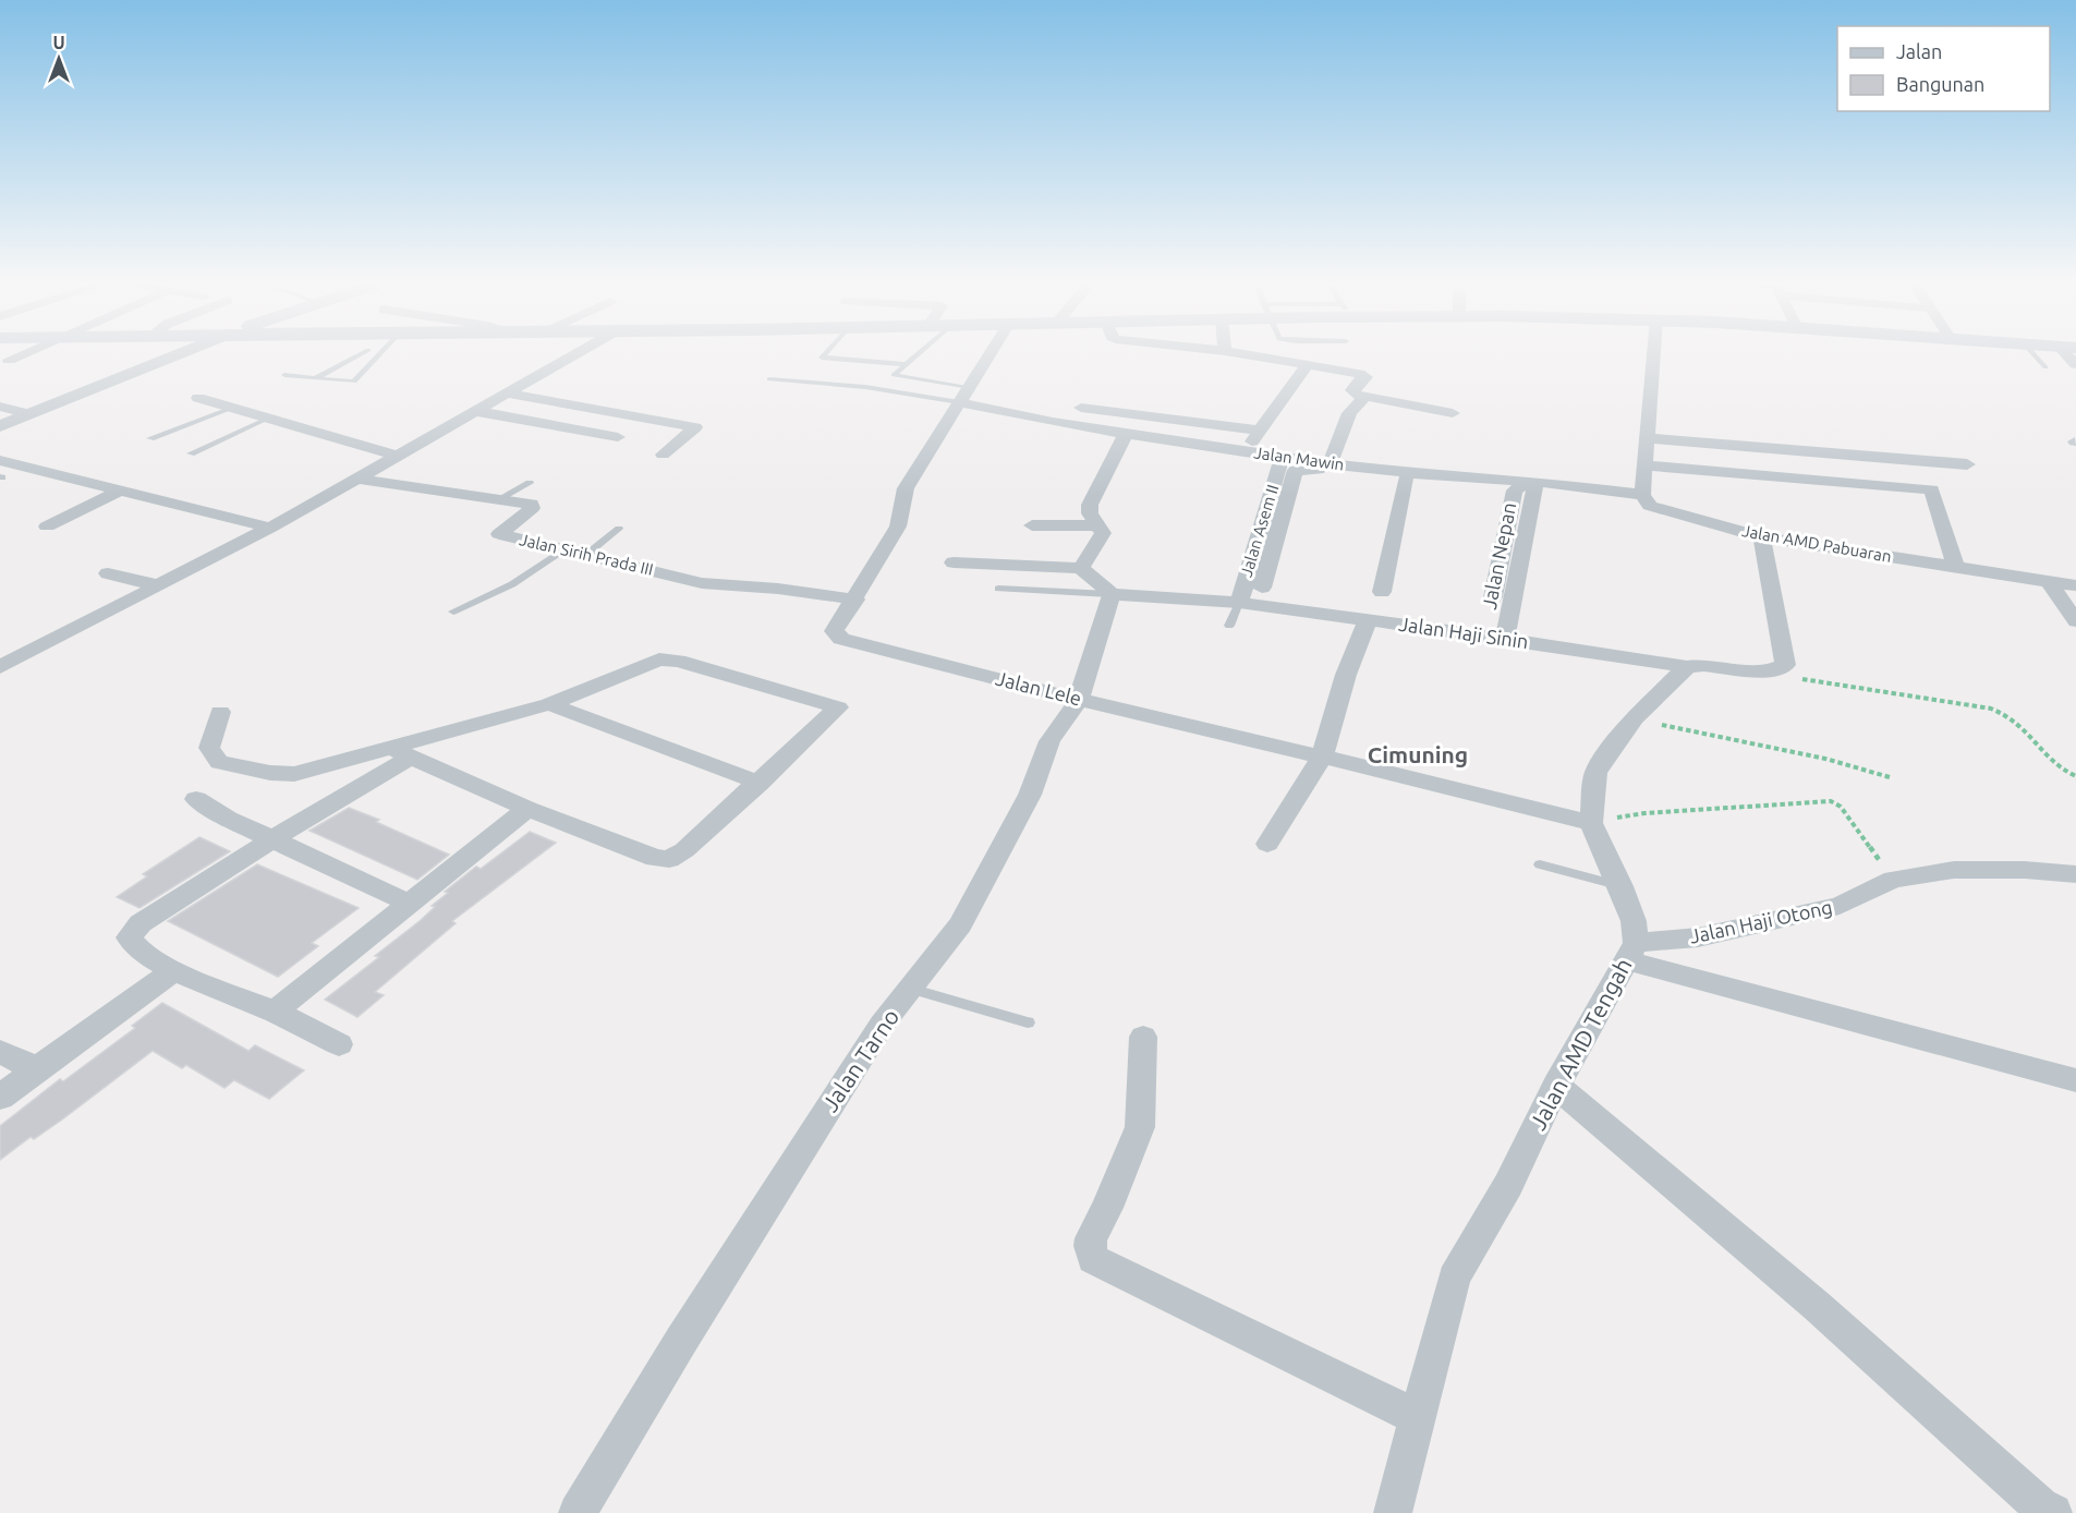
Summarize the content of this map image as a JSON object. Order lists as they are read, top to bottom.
{
  "streets": {
    "street": [
      "Jalan Mawin",
      "Jalan Asem II",
      "Jalan AMD Pabuaran",
      "Jalan Sirih Prada III",
      "Jalan Nepan",
      "Jalan Haji Sinin",
      "Jalan Lele",
      "Jalan Haji Otong",
      "Jalan AMD Tengah",
      "Jalan Tarno"
    ]
  },
  "crossings": [
    ["Jalan Mawin", "Jalan Asem II"],
    ["Jalan Mawin", "Jalan AMD Pabuaran"],
    ["Jalan Mawin", "Jalan Nepan"],
    ["Jalan Mawin", "Jalan Lele"],
    ["Jalan Asem II", "Jalan Haji Sinin"],
    ["Jalan Sirih Prada III", "Jalan Lele"],
    ["Jalan Nepan", "Jalan Haji Sinin"],
    ["Jalan Haji Sinin", "Jalan AMD Tengah"],
    ["Jalan Haji Sinin", "Jalan Tarno"],
    ["Jalan Lele", "Jalan AMD Tengah"],
    ["Jalan Lele", "Jalan Tarno"],
    ["Jalan Haji Otong", "Jalan AMD Tengah"]
  ],
  "districts": ["Cimuning"],
  "legend": ["Jalan", "Bangunan"],
  "north": "top"
}
